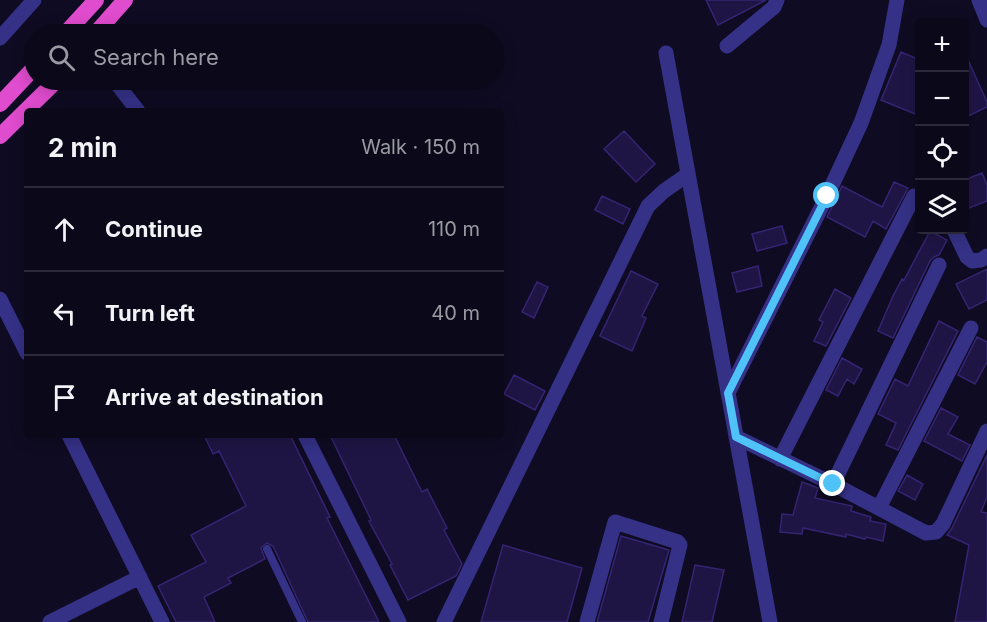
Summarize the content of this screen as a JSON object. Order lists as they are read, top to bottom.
{
  "page": {
    "map_buttons": ["+", "−"],
    "search": "Search here",
    "heading": ["2 min", "Walk · 150 m"],
    "list": [
      ["Continue", "110 m"],
      ["Turn left", "40 m"],
      "Arrive at destination"
    ]
  }
}
